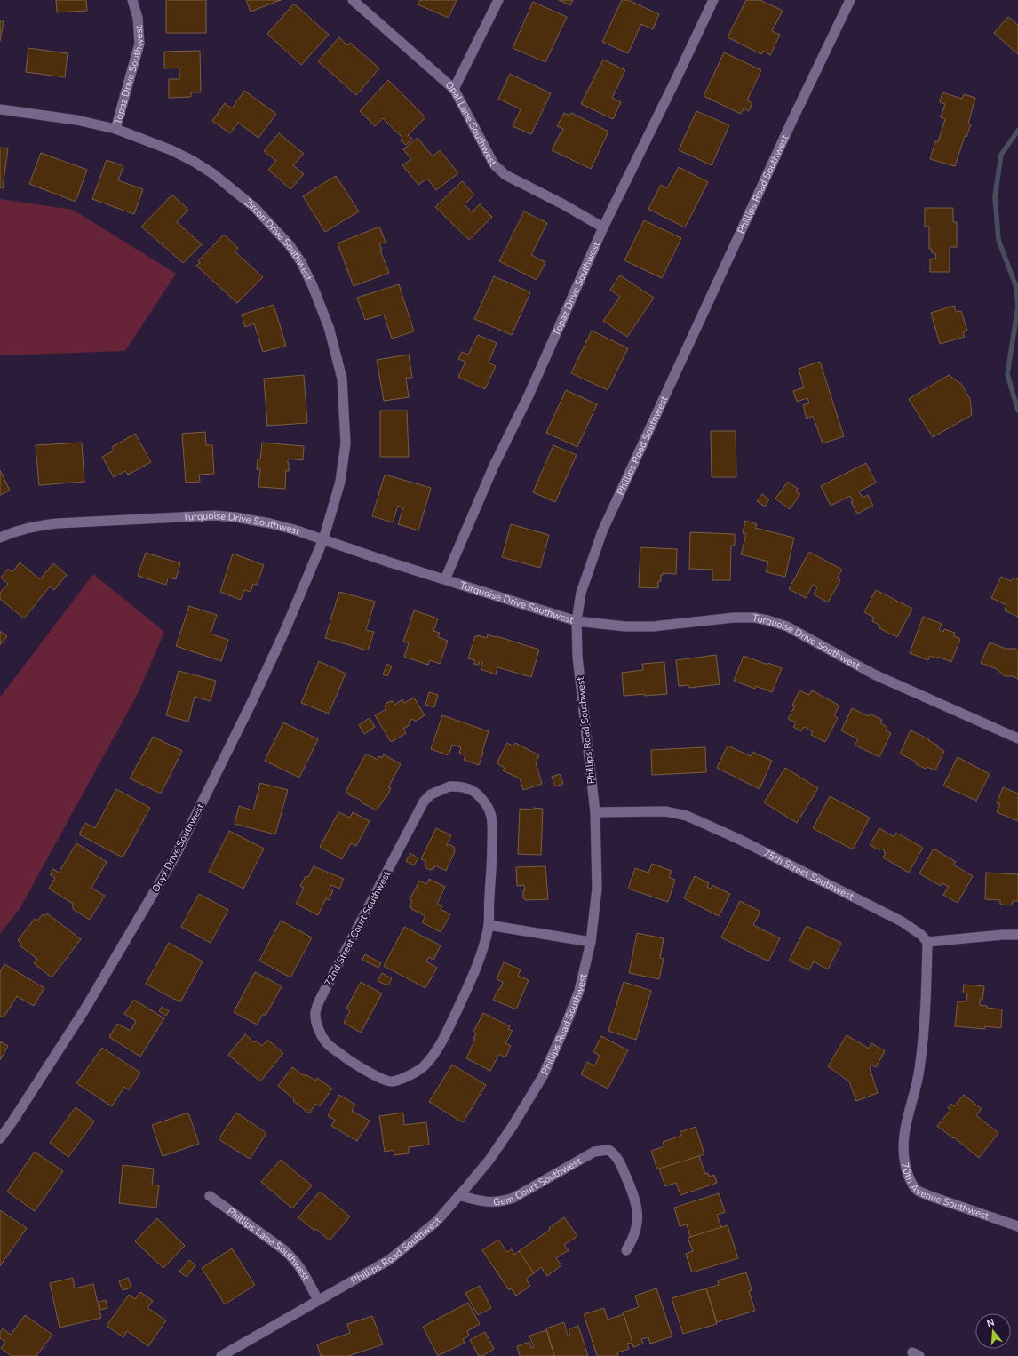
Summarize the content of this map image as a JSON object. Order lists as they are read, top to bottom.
{
  "streets": {
    "street": [
      "Topaz Drive Southwest",
      "Opal Lane Southwest",
      "Phillips Road Southwest",
      "Zircon Drive Southwest",
      "Turquoise Drive Southwest",
      "Onyx Drive Southwest",
      "75th Street Southwest",
      "72nd Street Court Southwest",
      "Gem Court Southwest",
      "70th Avenue Southwest",
      "Phillips Lane Southwest"
    ]
  },
  "crossings": [
    ["Topaz Drive Southwest", "Opal Lane Southwest"],
    ["Topaz Drive Southwest", "Zircon Drive Southwest"],
    ["Topaz Drive Southwest", "Turquoise Drive Southwest"],
    ["Phillips Road Southwest", "Turquoise Drive Southwest"],
    ["Phillips Road Southwest", "75th Street Southwest"],
    ["Phillips Road Southwest", "Gem Court Southwest"],
    ["Phillips Road Southwest", "Phillips Lane Southwest"],
    ["Zircon Drive Southwest", "Turquoise Drive Southwest"],
    ["Zircon Drive Southwest", "Onyx Drive Southwest"],
    ["Turquoise Drive Southwest", "Onyx Drive Southwest"],
    ["75th Street Southwest", "70th Avenue Southwest"]
  ],
  "north": "top"
}
